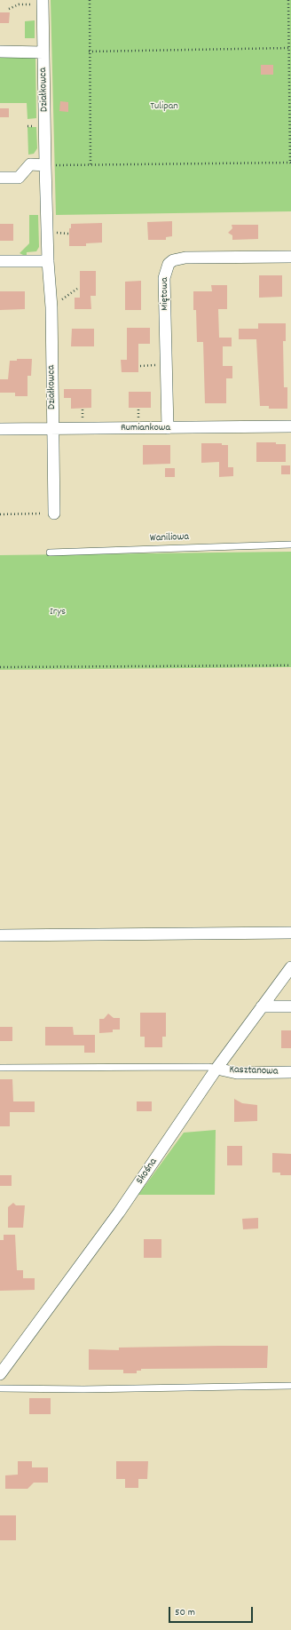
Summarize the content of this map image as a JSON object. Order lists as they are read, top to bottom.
{
  "streets": {
    "street": [
      "Działkowca",
      "Miętowa",
      "Rumiankowa",
      "Kasztanowa",
      "Skośna"
    ],
    "lane": ["Waniliowa"]
  },
  "crossings": [
    ["Działkowca", "Rumiankowa"],
    ["Miętowa", "Rumiankowa"],
    ["Kasztanowa", "Skośna"]
  ],
  "parks": ["Tulipan", "Irys"],
  "scale_bar": "50 m"
}
